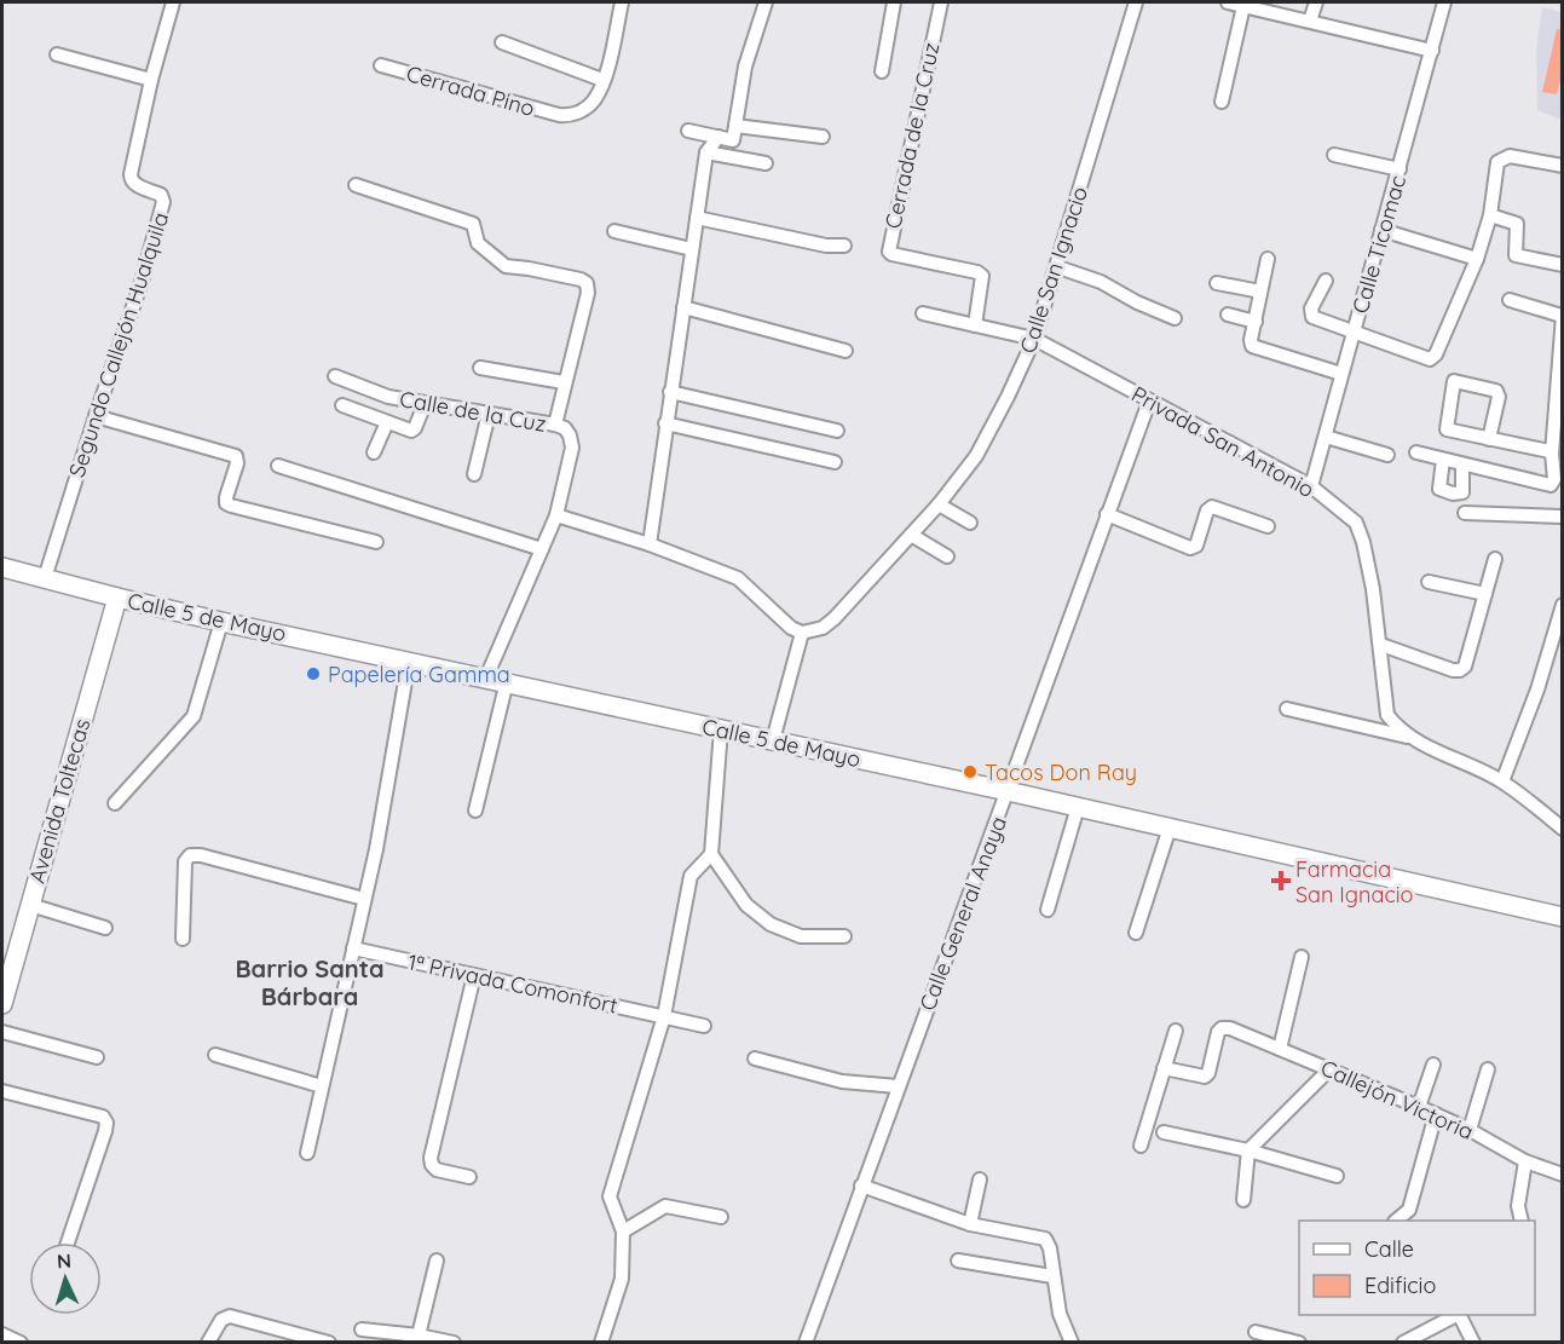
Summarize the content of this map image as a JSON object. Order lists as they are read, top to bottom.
{
  "streets": {
    "street": [
      "Cerrada Pino",
      "Cerrada de la Cruz",
      "Calle Ticomac",
      "Calle San Ignacio",
      "Segundo Callejón Hualquila",
      "Calle de la Cuz",
      "Privada San Antonio",
      "Calle 5 de Mayo",
      "Avenida Toltecas",
      "Calle General Anaya",
      "1ª Privada Comonfort",
      "Callejón Victoria"
    ]
  },
  "crossings": [
    ["Cerrada de la Cruz", "Privada San Antonio"],
    ["Calle Ticomac", "Privada San Antonio"],
    ["Calle San Ignacio", "Privada San Antonio"],
    ["Segundo Callejón Hualquila", "Calle 5 de Mayo"],
    ["Calle de la Cuz", "Calle 5 de Mayo"],
    ["Privada San Antonio", "Calle General Anaya"],
    ["Calle 5 de Mayo", "Avenida Toltecas"],
    ["Calle 5 de Mayo", "Calle General Anaya"]
  ],
  "districts": ["Barrio Santa Bárbara"],
  "places": {
    "other": ["Papelería Gamma", "Tacos Don Ray"],
    "health": ["Farmacia San Ignacio"]
  },
  "legend": ["Calle", "Edificio"],
  "north": "top"
}
